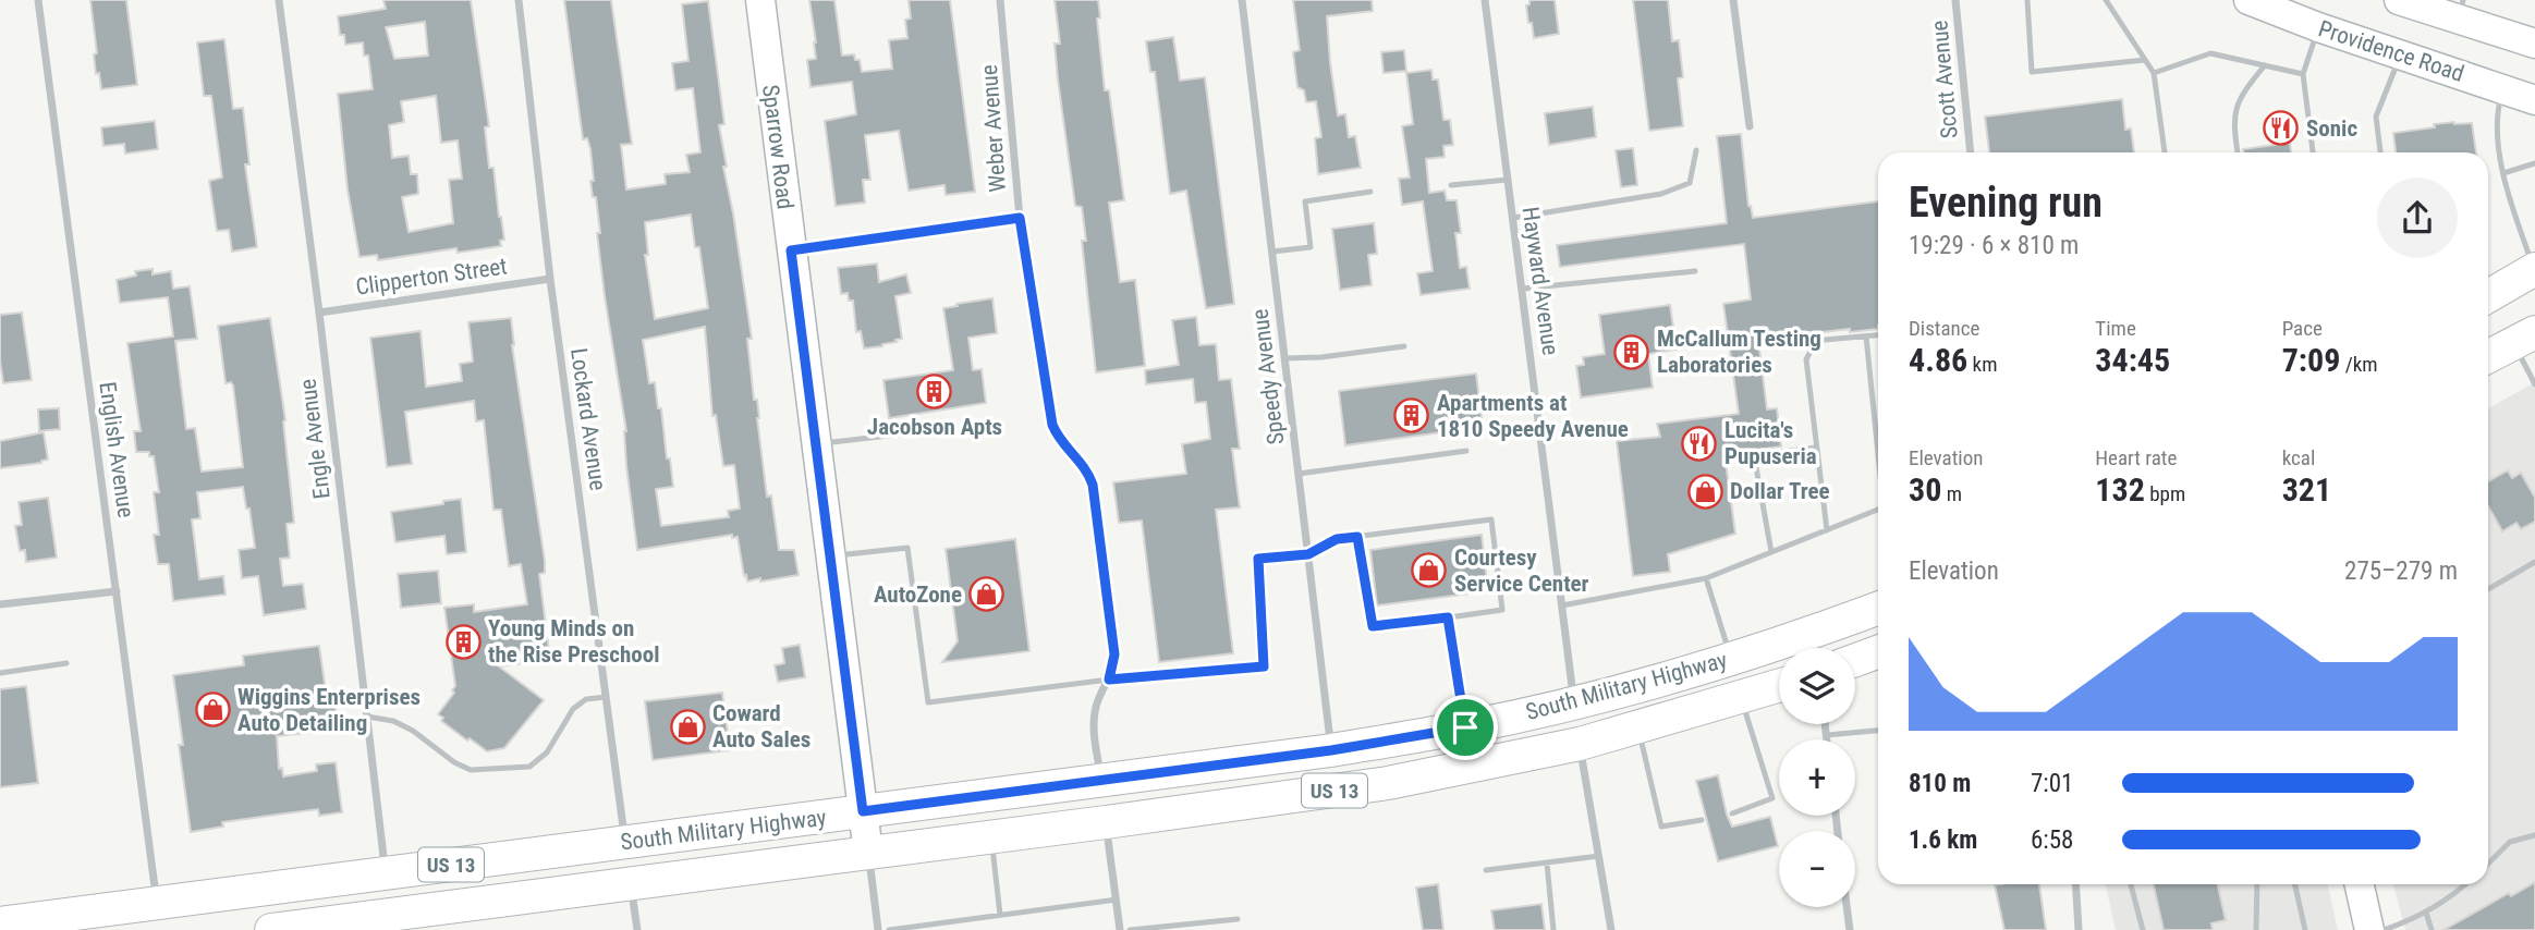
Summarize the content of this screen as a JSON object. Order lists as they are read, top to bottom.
{
  "streets": {
    "main road": ["South Military Highway", "US 13"],
    "street": [
      "Providence Road",
      "Scott Avenue",
      "Weber Avenue",
      "Sparrow Road",
      "Clipperton Street",
      "Hayward Avenue",
      "Speedy Avenue",
      "Lockard Avenue",
      "Engle Avenue",
      "English Avenue"
    ]
  },
  "crossings": [
    ["Weber Avenue", "South Military Highway"],
    ["Sparrow Road", "South Military Highway"],
    ["Clipperton Street", "Lockard Avenue"],
    ["Clipperton Street", "Engle Avenue"],
    ["Hayward Avenue", "South Military Highway"],
    ["Speedy Avenue", "South Military Highway"],
    ["Lockard Avenue", "South Military Highway"],
    ["Engle Avenue", "South Military Highway"],
    ["English Avenue", "South Military Highway"]
  ],
  "places": {
    "restaurant": ["Sonic", "Lucita's Pupuseria"],
    "building": [
      "McCallum Testing Laboratories",
      "Jacobson Apts",
      "Apartments at 1810 Speedy Avenue",
      "Young Minds on the Rise Preschool"
    ],
    "shop": [
      "Dollar Tree",
      "Courtesy Service Center",
      "AutoZone",
      "Wiggins Enterprises Auto Detailing",
      "Coward Auto Sales"
    ]
  },
  "page": {
    "heading": ["Evening run", "19:29 · 6 × 810 m"],
    "stats": [
      ["Distance", "4.86 km"],
      ["Time", "34:45"],
      ["Pace", "7:09 /km"],
      ["Elevation", "30 m"],
      ["Heart rate", "132 bpm"],
      ["kcal", "321"]
    ],
    "chart": ["Elevation", "275–279 m"],
    "map_buttons": ["+", "−"],
    "list": [
      {
        "name": "810 m",
        "note": "7:01"
      },
      {
        "name": "1.6 km",
        "note": "6:58"
      }
    ]
  }
}
